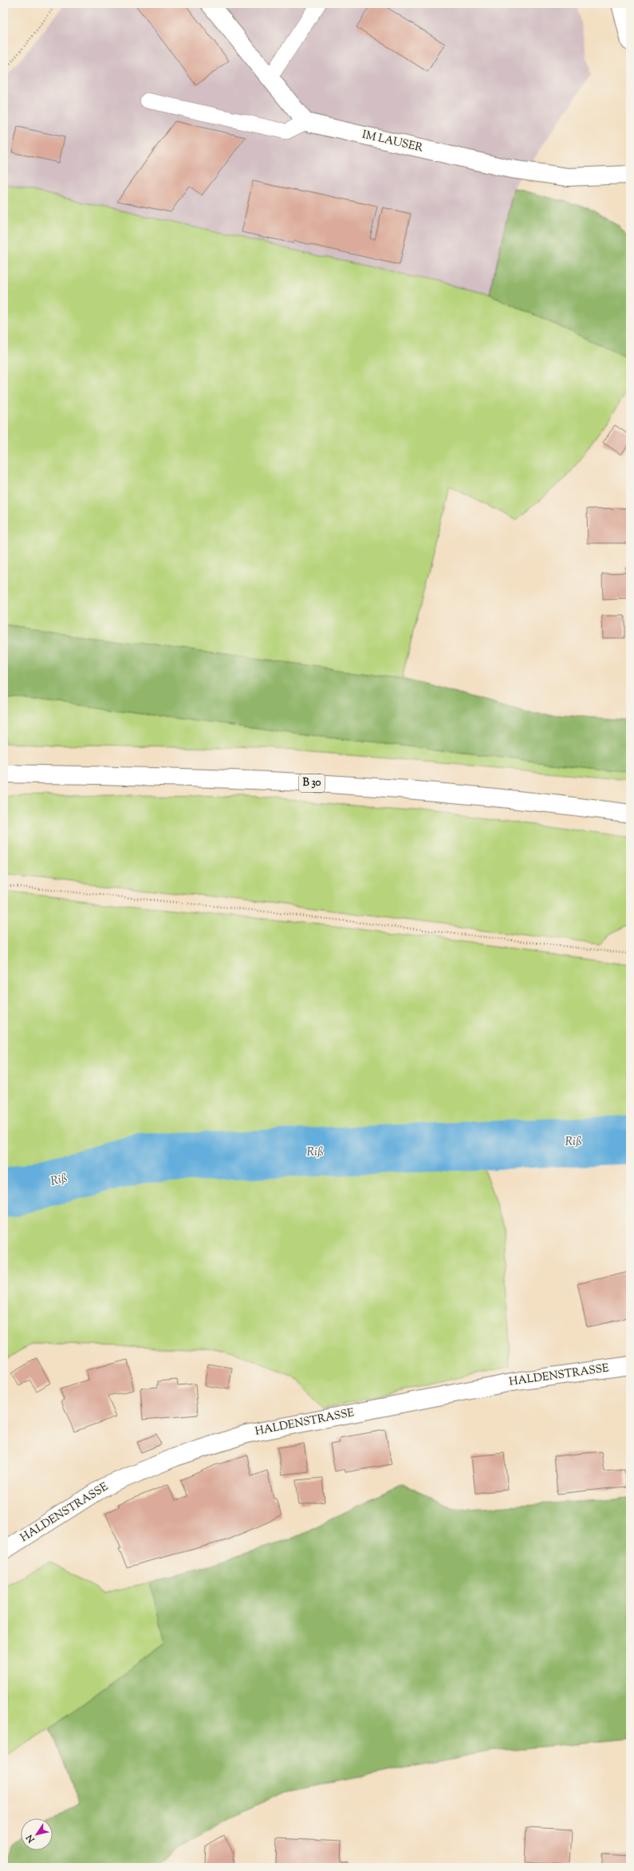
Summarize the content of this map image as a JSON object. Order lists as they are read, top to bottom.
{
  "streets": {
    "main road": ["IM LAUSER", "B 30", "HALDENSTRASSE"]
  },
  "water": ["Riß"],
  "north": "bottom left"
}
